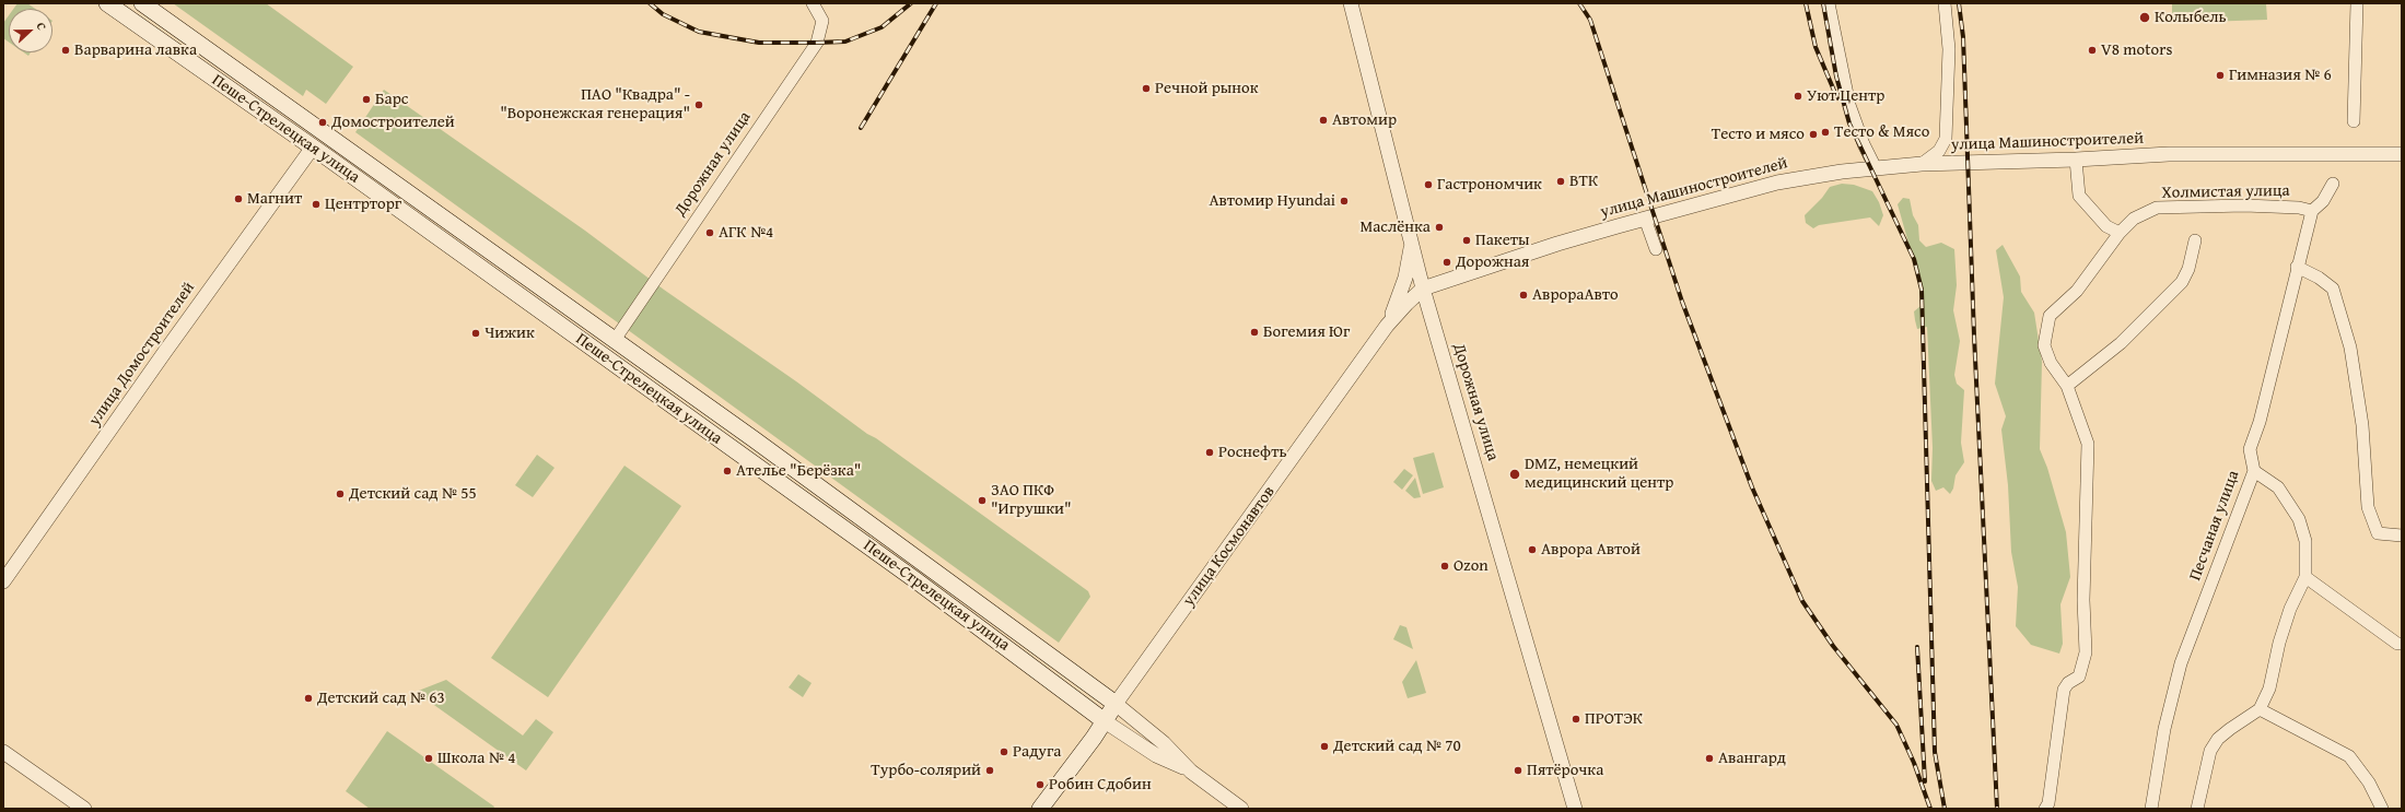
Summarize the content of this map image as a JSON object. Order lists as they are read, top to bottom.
{
  "streets": {
    "main road": ["Пеше-Стрелецкая улица", "улица Космонавтов"],
    "street": [
      "улица Машиностроителей",
      "Дорожная улица",
      "Холмистая улица",
      "улица Домостроителей",
      "Песчаная улица"
    ]
  },
  "crossings": [
    ["Пеше-Стрелецкая улица", "Дорожная улица"],
    ["Пеше-Стрелецкая улица", "улица Домостроителей"],
    ["Пеше-Стрелецкая улица", "улица Космонавтов"],
    ["улица Машиностроителей", "Дорожная улица"],
    ["улица Машиностроителей", "улица Космонавтов"],
    ["Дорожная улица", "улица Космонавтов"],
    ["Холмистая улица", "Песчаная улица"]
  ],
  "places": [
    "Колыбель",
    "Варварина лавка",
    "V8 motors",
    "Гимназия № 6",
    "Речной рынок",
    "Уют Центр",
    "Барс",
    "ПАО \"Квадра\" - \"Воронежская генерация\"",
    "Автомир",
    "Домостроителей",
    "Тесто & Мясо",
    "Тесто и мясо",
    "ВТК",
    "Гастрономчик",
    "Магнит",
    "Автомир Hyundai",
    "Центрторг",
    "Маслёнка",
    "АГК №4",
    "Пакеты",
    "Дорожная",
    "АврораАвто",
    "Богемия Юг",
    "Чижик",
    "Роснефть",
    "Ателье \"Берёзка\"",
    "DMZ, немецкий медицинский центр",
    "Детский сад № 55",
    "ЗАО ПКФ \"Игрушки\"",
    "Аврора Автой",
    "Ozon",
    "Детский сад № 63",
    "ПРОТЭК",
    "Детский сад № 70",
    "Радуга",
    "Школа № 4",
    "Авангард",
    "Турбо-солярий",
    "Пятёрочка",
    "Робин Сдобин"
  ],
  "north": "right"
}
